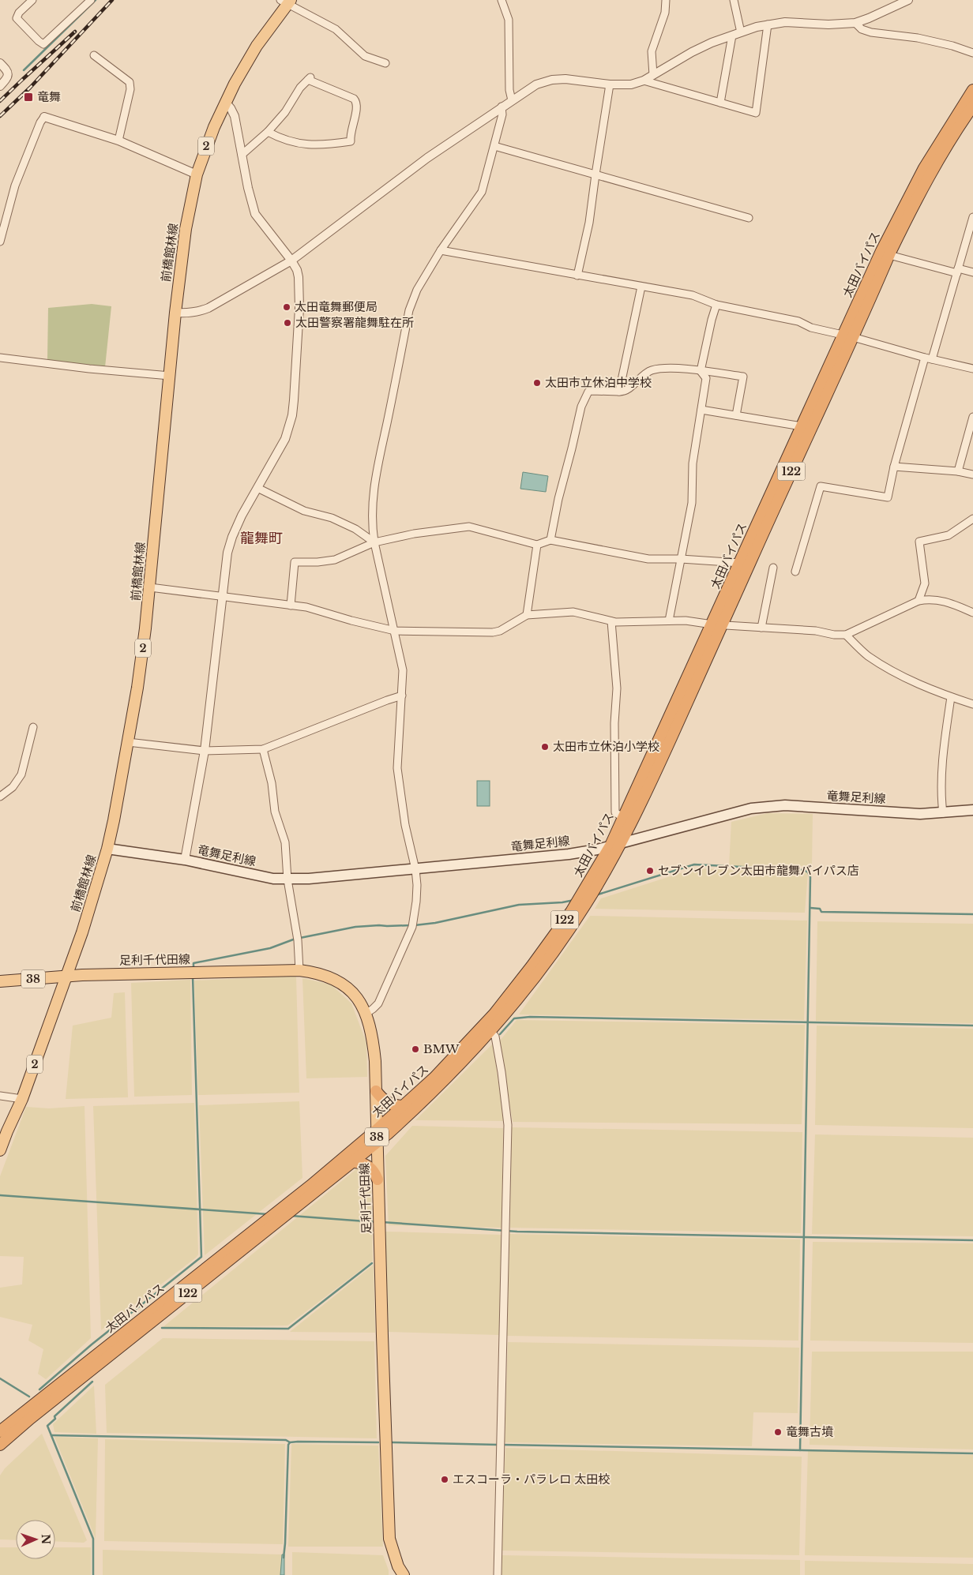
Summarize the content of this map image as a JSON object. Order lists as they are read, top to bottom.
{
  "streets": {
    "highway": ["太田バイパス", "122"],
    "main road": [
      "2",
      "前橋館林線",
      "竜舞足利線",
      "足利千代田線",
      "38"
    ]
  },
  "crossings": [
    ["前橋館林線", "竜舞足利線"],
    ["前橋館林線", "足利千代田線"],
    ["太田バイパス", "竜舞足利線"],
    ["太田バイパス", "足利千代田線"]
  ],
  "districts": ["龍舞町"],
  "places": {
    "transit": ["竜舞"],
    "other": [
      "太田竜舞郵便局",
      "太田警察署龍舞駐在所",
      "太田市立休泊中学校",
      "太田市立休泊小学校",
      "セブンイレブン太田市龍舞バイパス店",
      "BMW",
      "竜舞古墳",
      "エスコーラ・パラレロ 太田校"
    ]
  },
  "north": "right"
}
